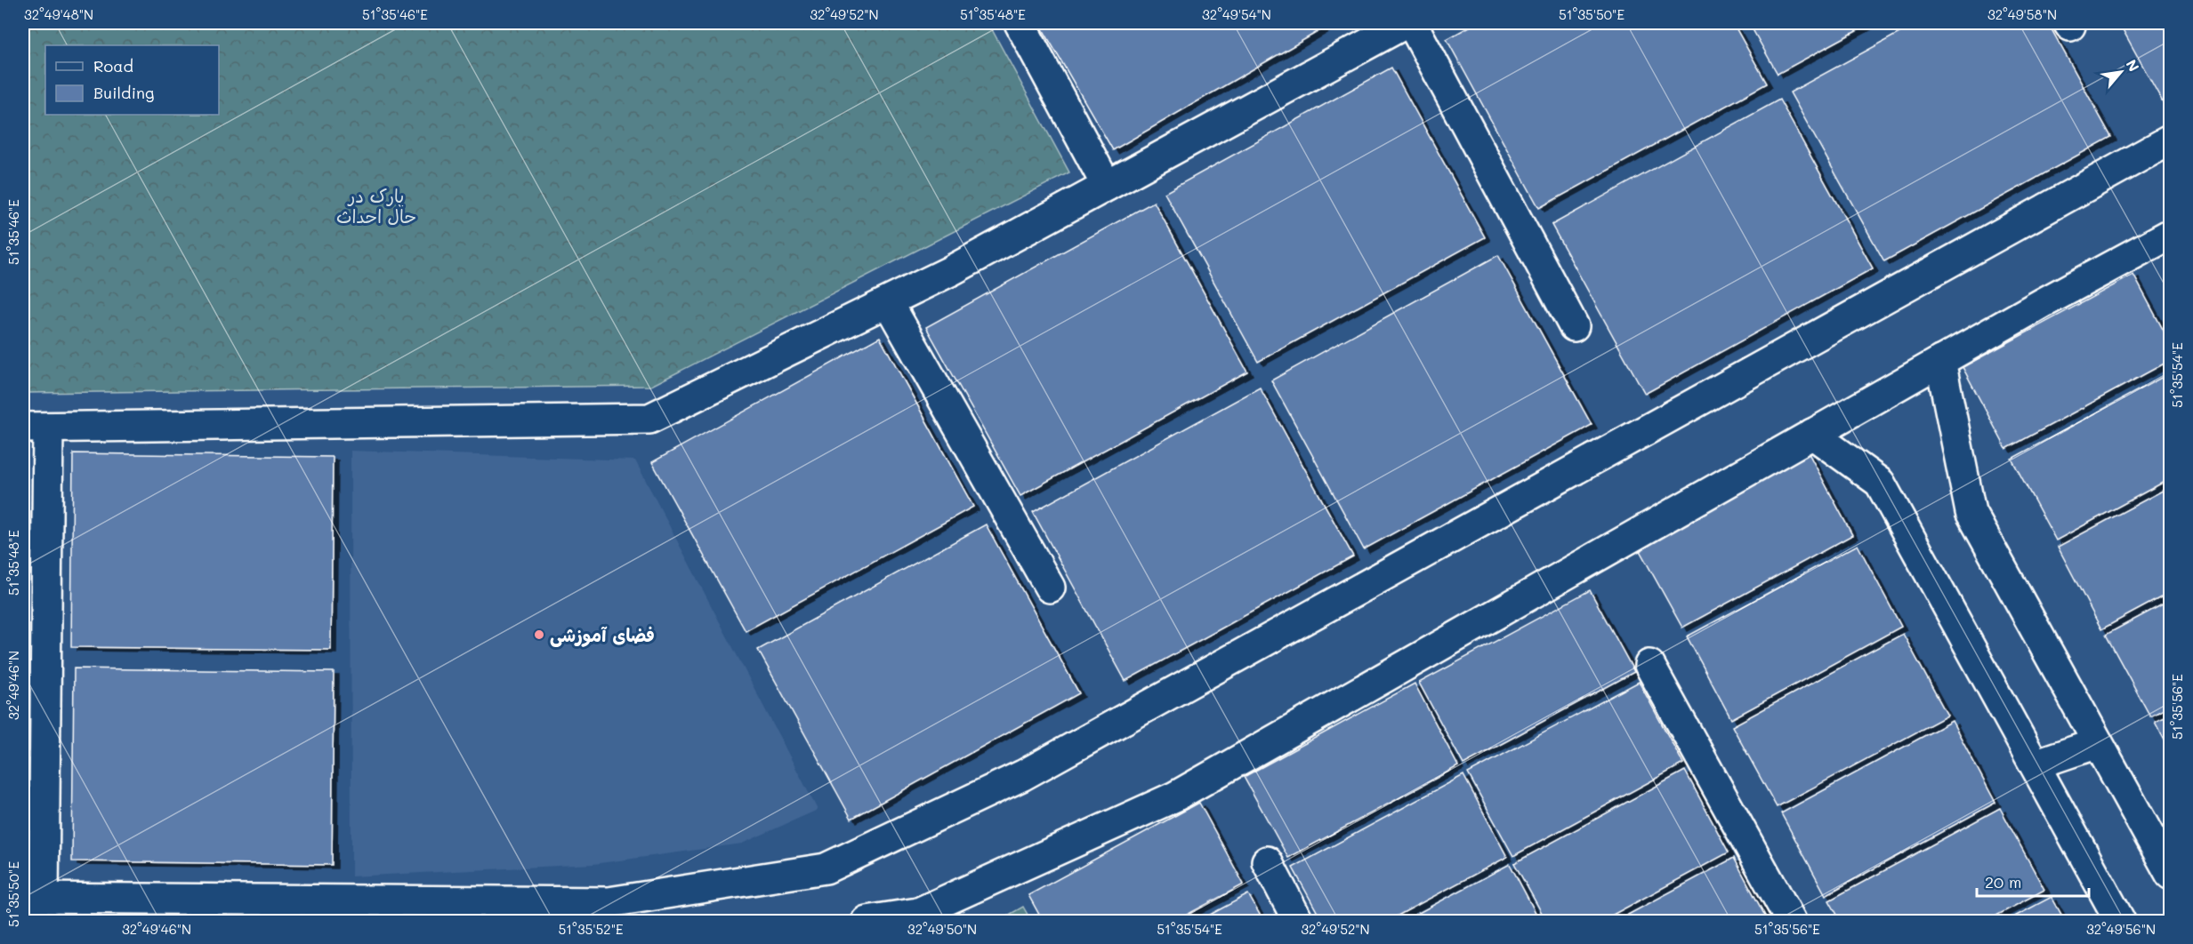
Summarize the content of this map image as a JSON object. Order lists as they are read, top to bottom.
{
  "parks": ["پارک در حال احداث"],
  "places": ["فضای آموزشی"],
  "legend": ["Road", "Building"],
  "scale_bar": "20 m",
  "north": "top right",
  "coordinates": [
    "32°49'48\"N",
    "51°35'46\"E",
    "32°49'52\"N",
    "51°35'48\"E",
    "32°49'54\"N",
    "51°35'50\"E",
    "32°49'58\"N",
    "51°35'54\"E",
    "32°49'46\"N",
    "51°35'56\"E",
    "51°35'52\"E",
    "32°49'50\"N",
    "32°49'56\"N"
  ]
}
